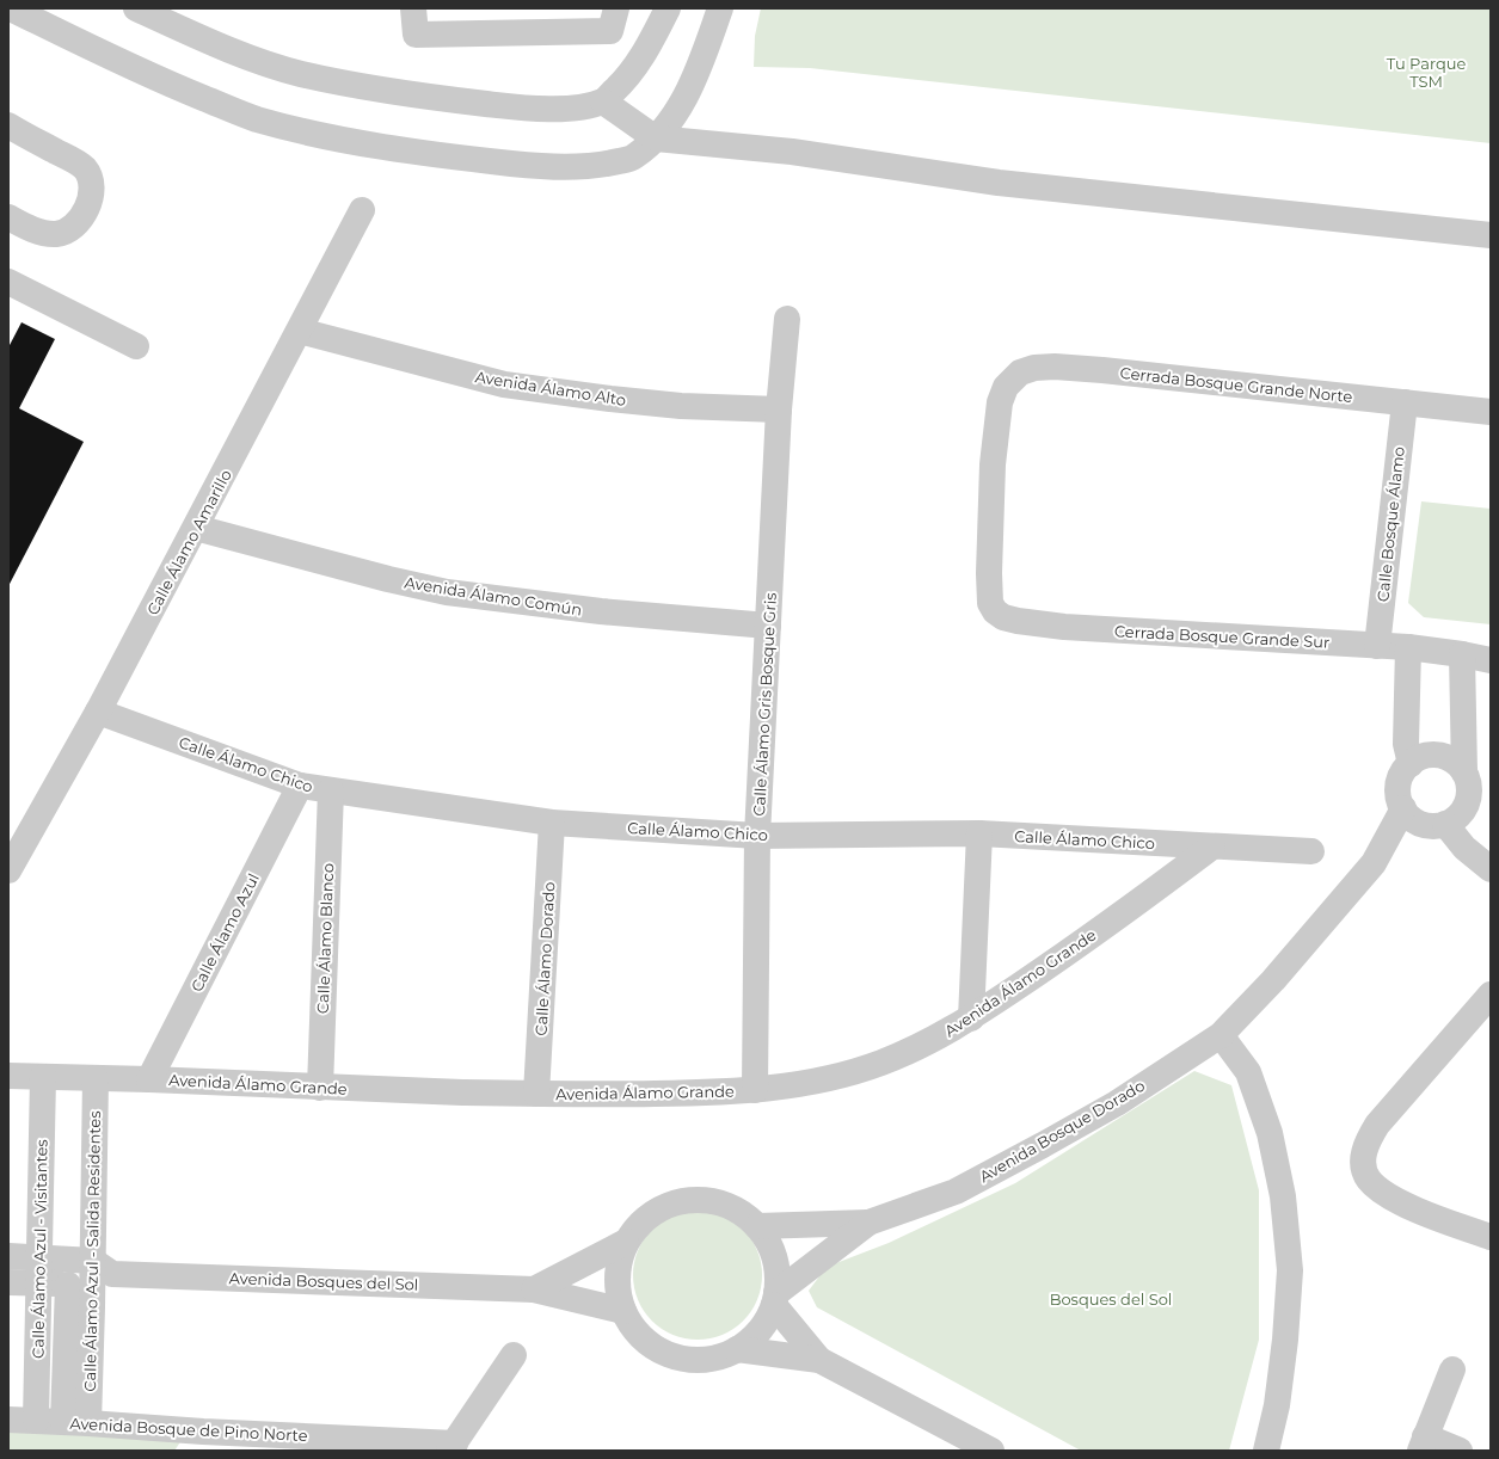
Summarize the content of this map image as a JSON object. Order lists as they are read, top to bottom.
{
  "streets": {
    "street": [
      "Cerrada Bosque Grande Norte",
      "Avenida Álamo Alto",
      "Calle Bosque Álamo",
      "Calle Álamo Amarillo",
      "Avenida Álamo Común",
      "Cerrada Bosque Grande Sur",
      "Calle Álamo Gris Bosque Gris",
      "Calle Álamo Chico",
      "Calle Álamo Azul",
      "Calle Álamo Blanco",
      "Calle Álamo Dorado",
      "Avenida Álamo Grande",
      "Avenida Bosque Dorado",
      "Calle Álamo Azul - Visitantes",
      "Calle Álamo Azul - Salida Residentes",
      "Avenida Bosques del Sol",
      "Avenida Bosque de Pino Norte"
    ]
  },
  "crossings": [
    ["Cerrada Bosque Grande Norte", "Calle Bosque Álamo"],
    ["Cerrada Bosque Grande Norte", "Cerrada Bosque Grande Sur"],
    ["Avenida Álamo Alto", "Calle Álamo Amarillo"],
    ["Avenida Álamo Alto", "Calle Álamo Gris Bosque Gris"],
    ["Calle Bosque Álamo", "Cerrada Bosque Grande Sur"],
    ["Calle Álamo Amarillo", "Avenida Álamo Común"],
    ["Calle Álamo Amarillo", "Calle Álamo Chico"],
    ["Avenida Álamo Común", "Calle Álamo Gris Bosque Gris"],
    ["Calle Álamo Gris Bosque Gris", "Calle Álamo Chico"],
    ["Calle Álamo Gris Bosque Gris", "Avenida Álamo Grande"],
    ["Calle Álamo Chico", "Calle Álamo Azul"],
    ["Calle Álamo Chico", "Calle Álamo Blanco"],
    ["Calle Álamo Chico", "Calle Álamo Dorado"],
    ["Calle Álamo Chico", "Avenida Álamo Grande"],
    ["Calle Álamo Azul", "Avenida Álamo Grande"],
    ["Calle Álamo Blanco", "Avenida Álamo Grande"],
    ["Calle Álamo Dorado", "Avenida Álamo Grande"],
    ["Avenida Álamo Grande", "Calle Álamo Azul - Visitantes"],
    ["Avenida Álamo Grande", "Calle Álamo Azul - Salida Residentes"],
    ["Avenida Bosque Dorado", "Avenida Bosques del Sol"],
    ["Calle Álamo Azul - Visitantes", "Avenida Bosques del Sol"],
    ["Calle Álamo Azul - Visitantes", "Avenida Bosque de Pino Norte"],
    ["Calle Álamo Azul - Salida Residentes", "Avenida Bosques del Sol"],
    ["Calle Álamo Azul - Salida Residentes", "Avenida Bosque de Pino Norte"]
  ],
  "parks": ["Tu Parque TSM", "Bosques del Sol"]
}
